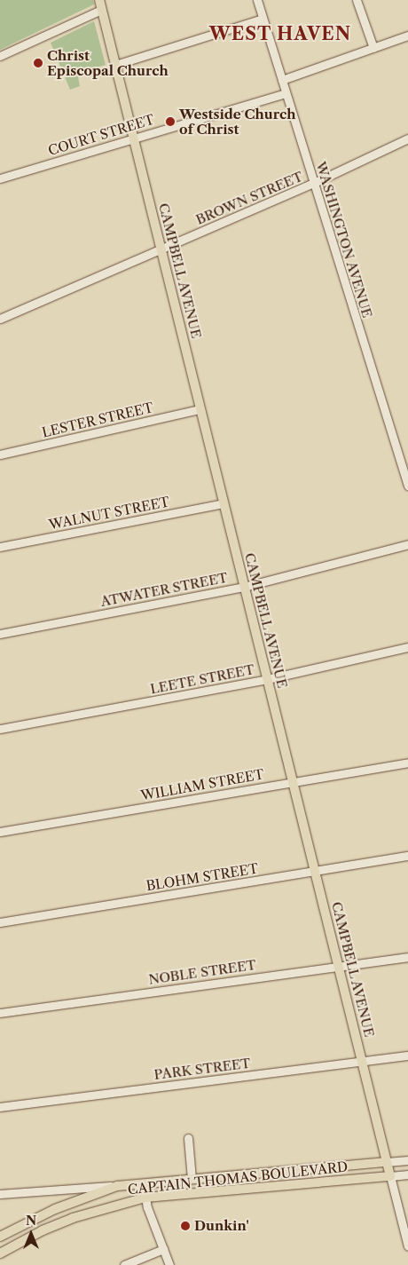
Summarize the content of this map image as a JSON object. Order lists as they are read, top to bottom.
{
  "streets": {
    "main road": ["CAMPBELL AVENUE", "CAPTAIN THOMAS BOULEVARD"],
    "street": [
      "COURT STREET",
      "BROWN STREET",
      "WASHINGTON AVENUE",
      "LESTER STREET",
      "WALNUT STREET",
      "ATWATER STREET",
      "LEETE STREET",
      "WILLIAM STREET",
      "BLOHM STREET",
      "NOBLE STREET",
      "PARK STREET"
    ]
  },
  "crossings": [
    ["COURT STREET", "WASHINGTON AVENUE"],
    ["COURT STREET", "CAMPBELL AVENUE"],
    ["BROWN STREET", "WASHINGTON AVENUE"],
    ["BROWN STREET", "CAMPBELL AVENUE"],
    ["CAMPBELL AVENUE", "LESTER STREET"],
    ["CAMPBELL AVENUE", "WALNUT STREET"],
    ["CAMPBELL AVENUE", "ATWATER STREET"],
    ["CAMPBELL AVENUE", "LEETE STREET"],
    ["CAMPBELL AVENUE", "WILLIAM STREET"],
    ["CAMPBELL AVENUE", "BLOHM STREET"],
    ["CAMPBELL AVENUE", "NOBLE STREET"],
    ["CAMPBELL AVENUE", "PARK STREET"],
    ["CAMPBELL AVENUE", "CAPTAIN THOMAS BOULEVARD"]
  ],
  "districts": ["WEST HAVEN"],
  "places": ["Christ Episcopal Church", "Westside Church of Christ", "Dunkin'"],
  "north": "top"
}
